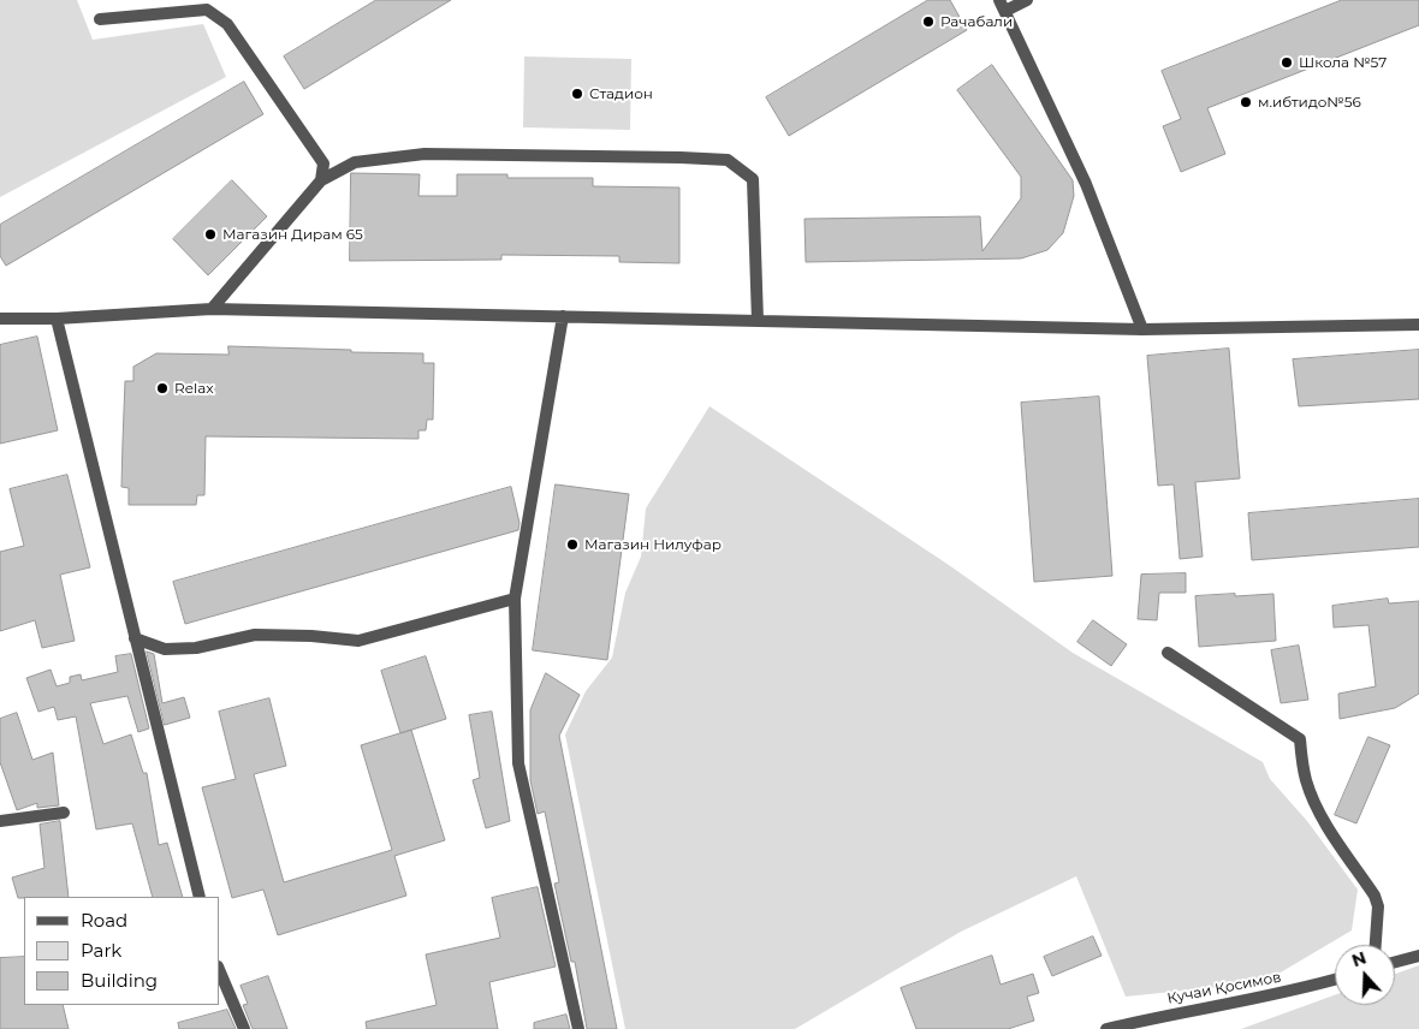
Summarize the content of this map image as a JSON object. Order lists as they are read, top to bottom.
{
  "streets": {
    "street": ["Кучаи Қосимов"]
  },
  "places": [
    "Рачабали",
    "Школа №57",
    "Стадион",
    "м.ибтидо№56",
    "Магазин Дирам 65",
    "Relax",
    "Магазин Нилуфар"
  ],
  "legend": ["Road", "Park", "Building"],
  "north": "top"
}
